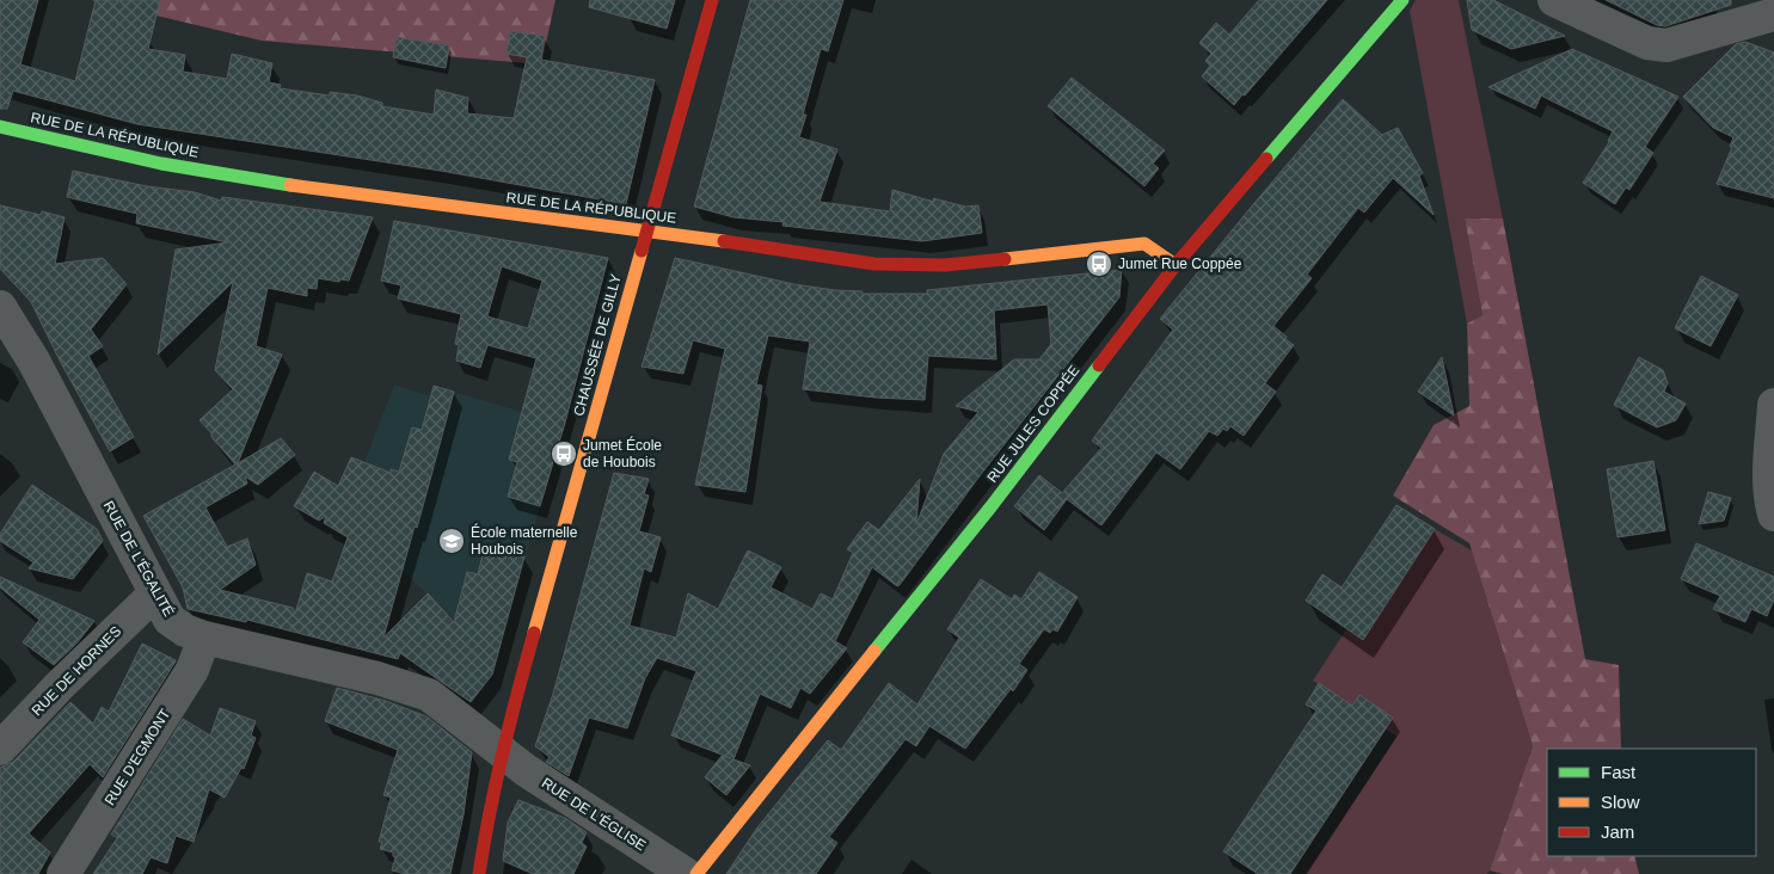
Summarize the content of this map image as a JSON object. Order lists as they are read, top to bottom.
{
  "streets": {
    "street": [
      "RUE DE LA RÉPUBLIQUE",
      "CHAUSSÉE DE GILLY",
      "RUE JULES COPPÉE",
      "RUE DE L'ÉGALITÉ",
      "RUE DE HORNES",
      "RUE D'EGMONT",
      "RUE DE L'ÉGLISE"
    ]
  },
  "crossings": [
    ["RUE DE LA RÉPUBLIQUE", "CHAUSSÉE DE GILLY"],
    ["RUE DE LA RÉPUBLIQUE", "RUE JULES COPPÉE"],
    ["CHAUSSÉE DE GILLY", "RUE DE L'ÉGALITÉ"],
    ["CHAUSSÉE DE GILLY", "RUE DE L'ÉGLISE"],
    ["RUE DE L'ÉGALITÉ", "RUE DE HORNES"],
    ["RUE DE L'ÉGALITÉ", "RUE D'EGMONT"],
    ["RUE DE L'ÉGALITÉ", "RUE DE L'ÉGLISE"]
  ],
  "places": {
    "bus stop": ["Jumet Rue Coppée", "Jumet École de Houbois"],
    "school or university": ["École maternelle Houbois"]
  },
  "legend": ["Fast", "Slow", "Jam"]
}
